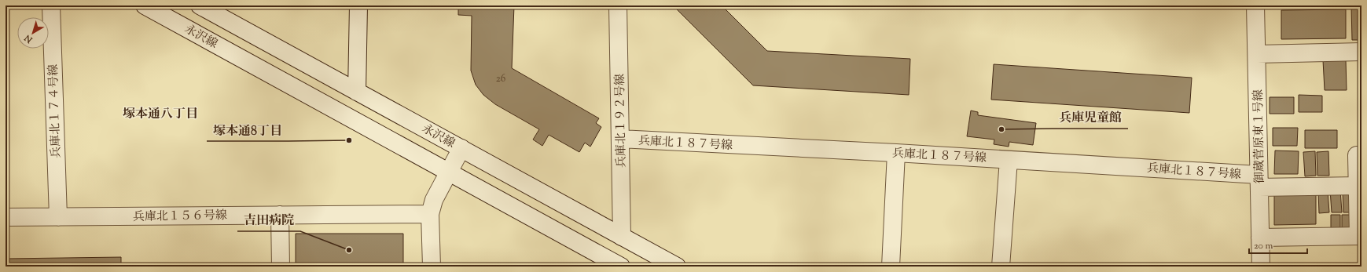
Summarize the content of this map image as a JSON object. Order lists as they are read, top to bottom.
{
  "streets": {
    "street": [
      "永沢線",
      "兵庫北１７４号線",
      "兵庫北１９２号線",
      "御蔵菅原東１号線",
      "兵庫北１８７号線",
      "兵庫北１５６号線"
    ]
  },
  "crossings": [
    ["永沢線", "兵庫北１９２号線"],
    ["兵庫北１７４号線", "兵庫北１５６号線"],
    ["兵庫北１９２号線", "兵庫北１８７号線"],
    ["御蔵菅原東１号線", "兵庫北１８７号線"]
  ],
  "districts": ["塚本通八丁目"],
  "places": ["兵庫児童館", "塚本通8丁目", "吉田病院"],
  "house_numbers": ["26"],
  "scale_bar": "20 m",
  "north": "bottom left"
}
